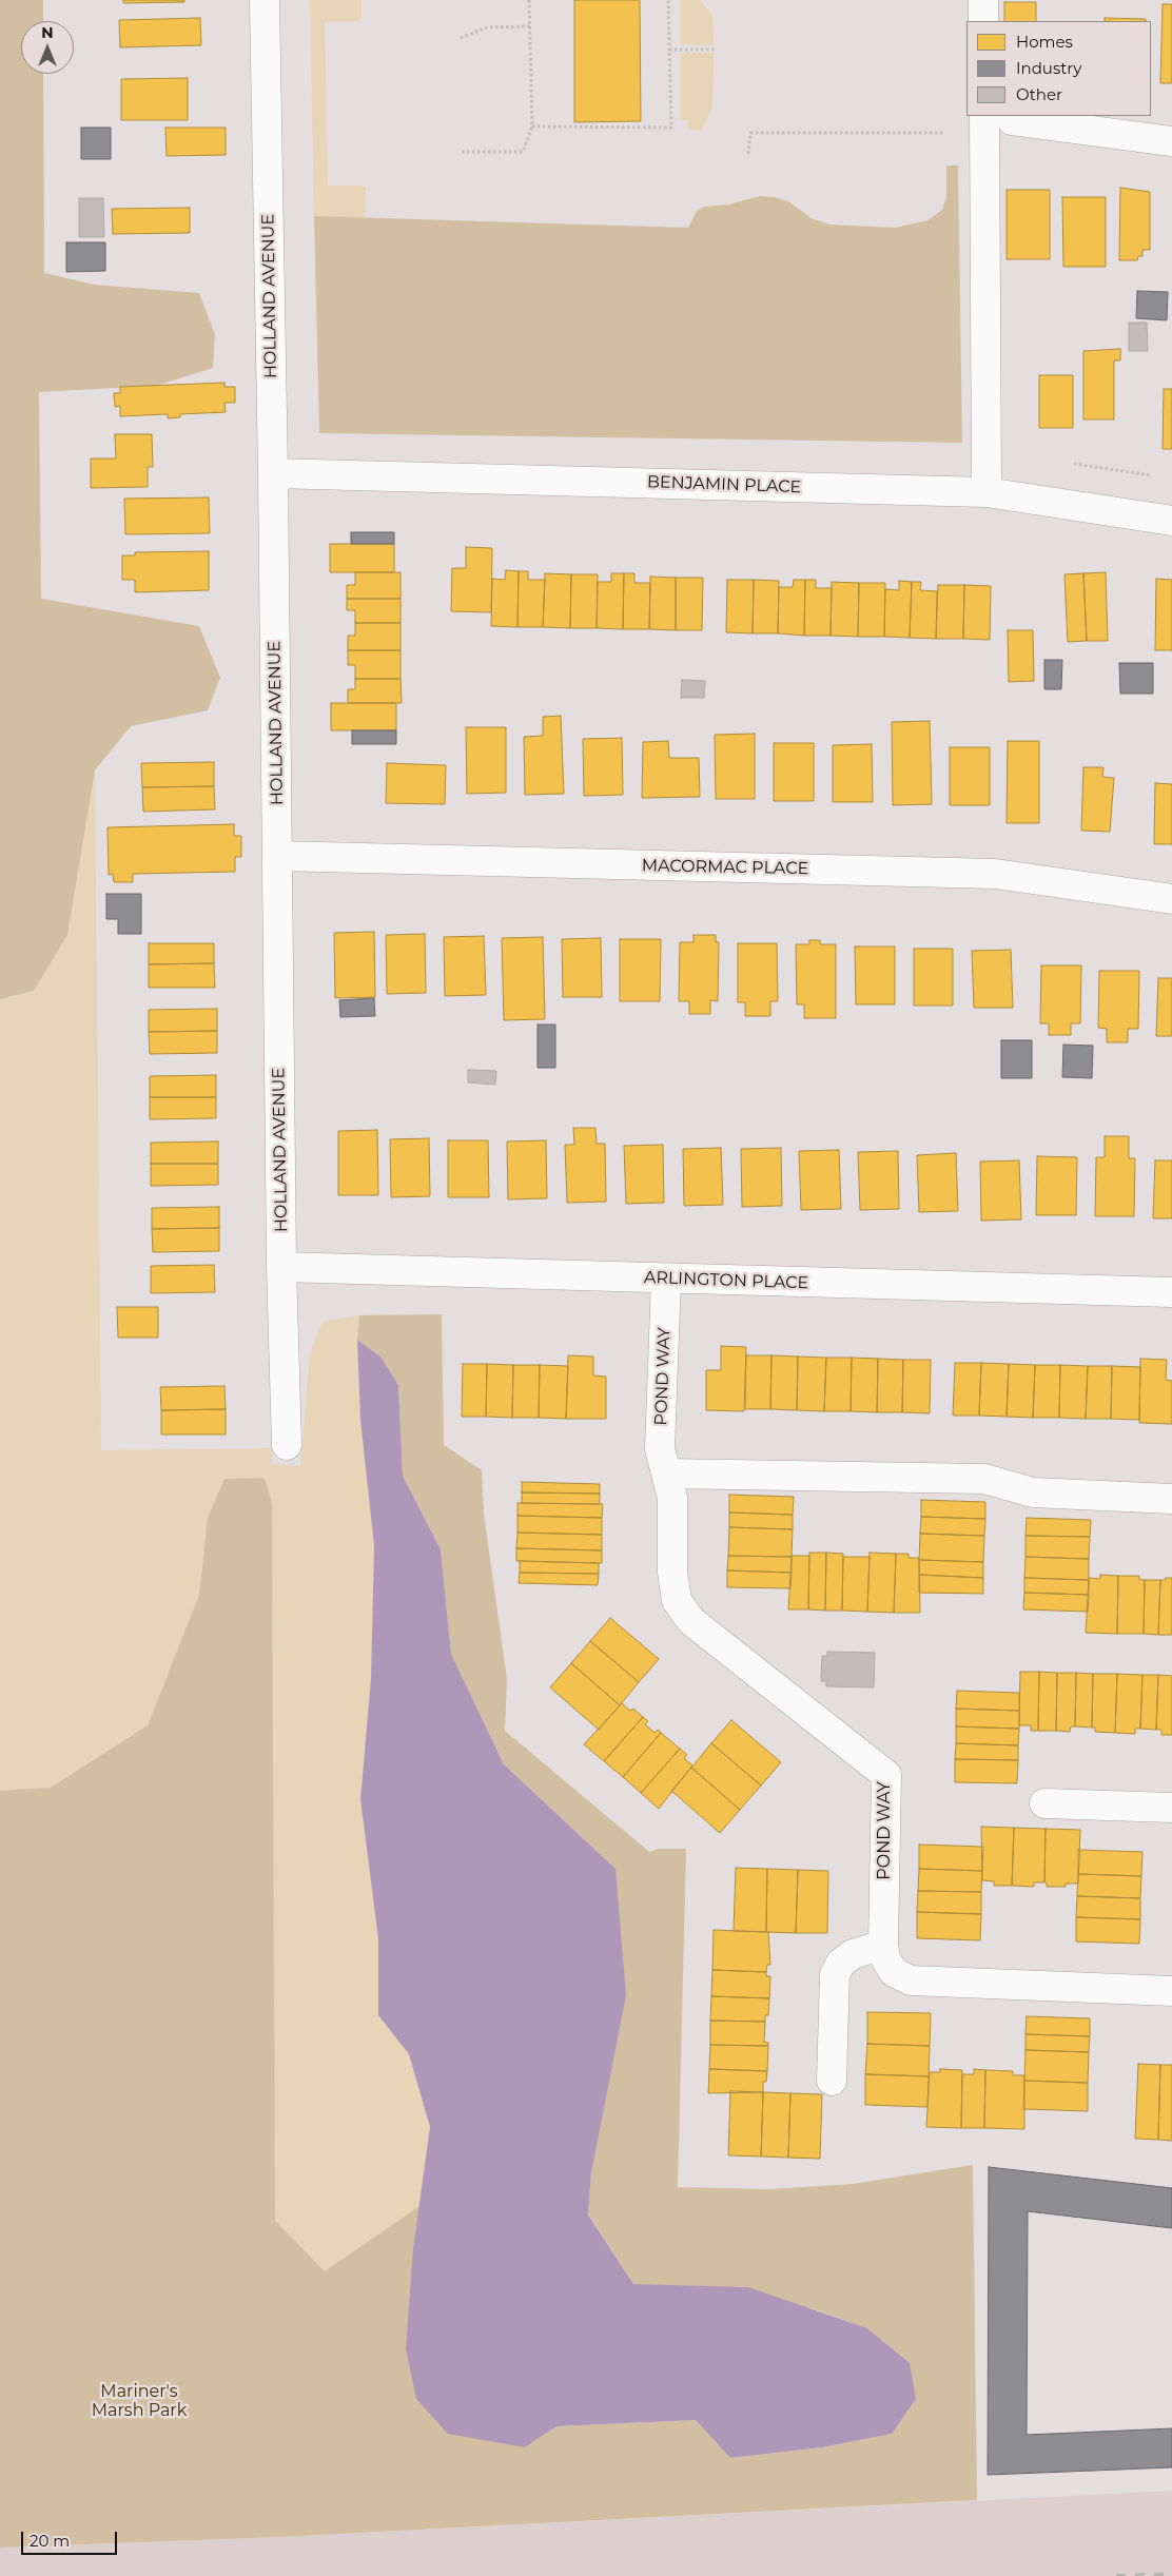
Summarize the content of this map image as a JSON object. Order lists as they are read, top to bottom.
{
  "streets": {
    "street": [
      "HOLLAND AVENUE",
      "BENJAMIN PLACE",
      "MACORMAC PLACE",
      "ARLINGTON PLACE",
      "POND WAY"
    ]
  },
  "crossings": [
    ["HOLLAND AVENUE", "BENJAMIN PLACE"],
    ["HOLLAND AVENUE", "MACORMAC PLACE"],
    ["HOLLAND AVENUE", "ARLINGTON PLACE"],
    ["ARLINGTON PLACE", "POND WAY"]
  ],
  "parks": ["Mariner's Marsh Park"],
  "legend": ["Homes", "Industry", "Other"],
  "scale_bar": "20 m",
  "north": "top"
}
